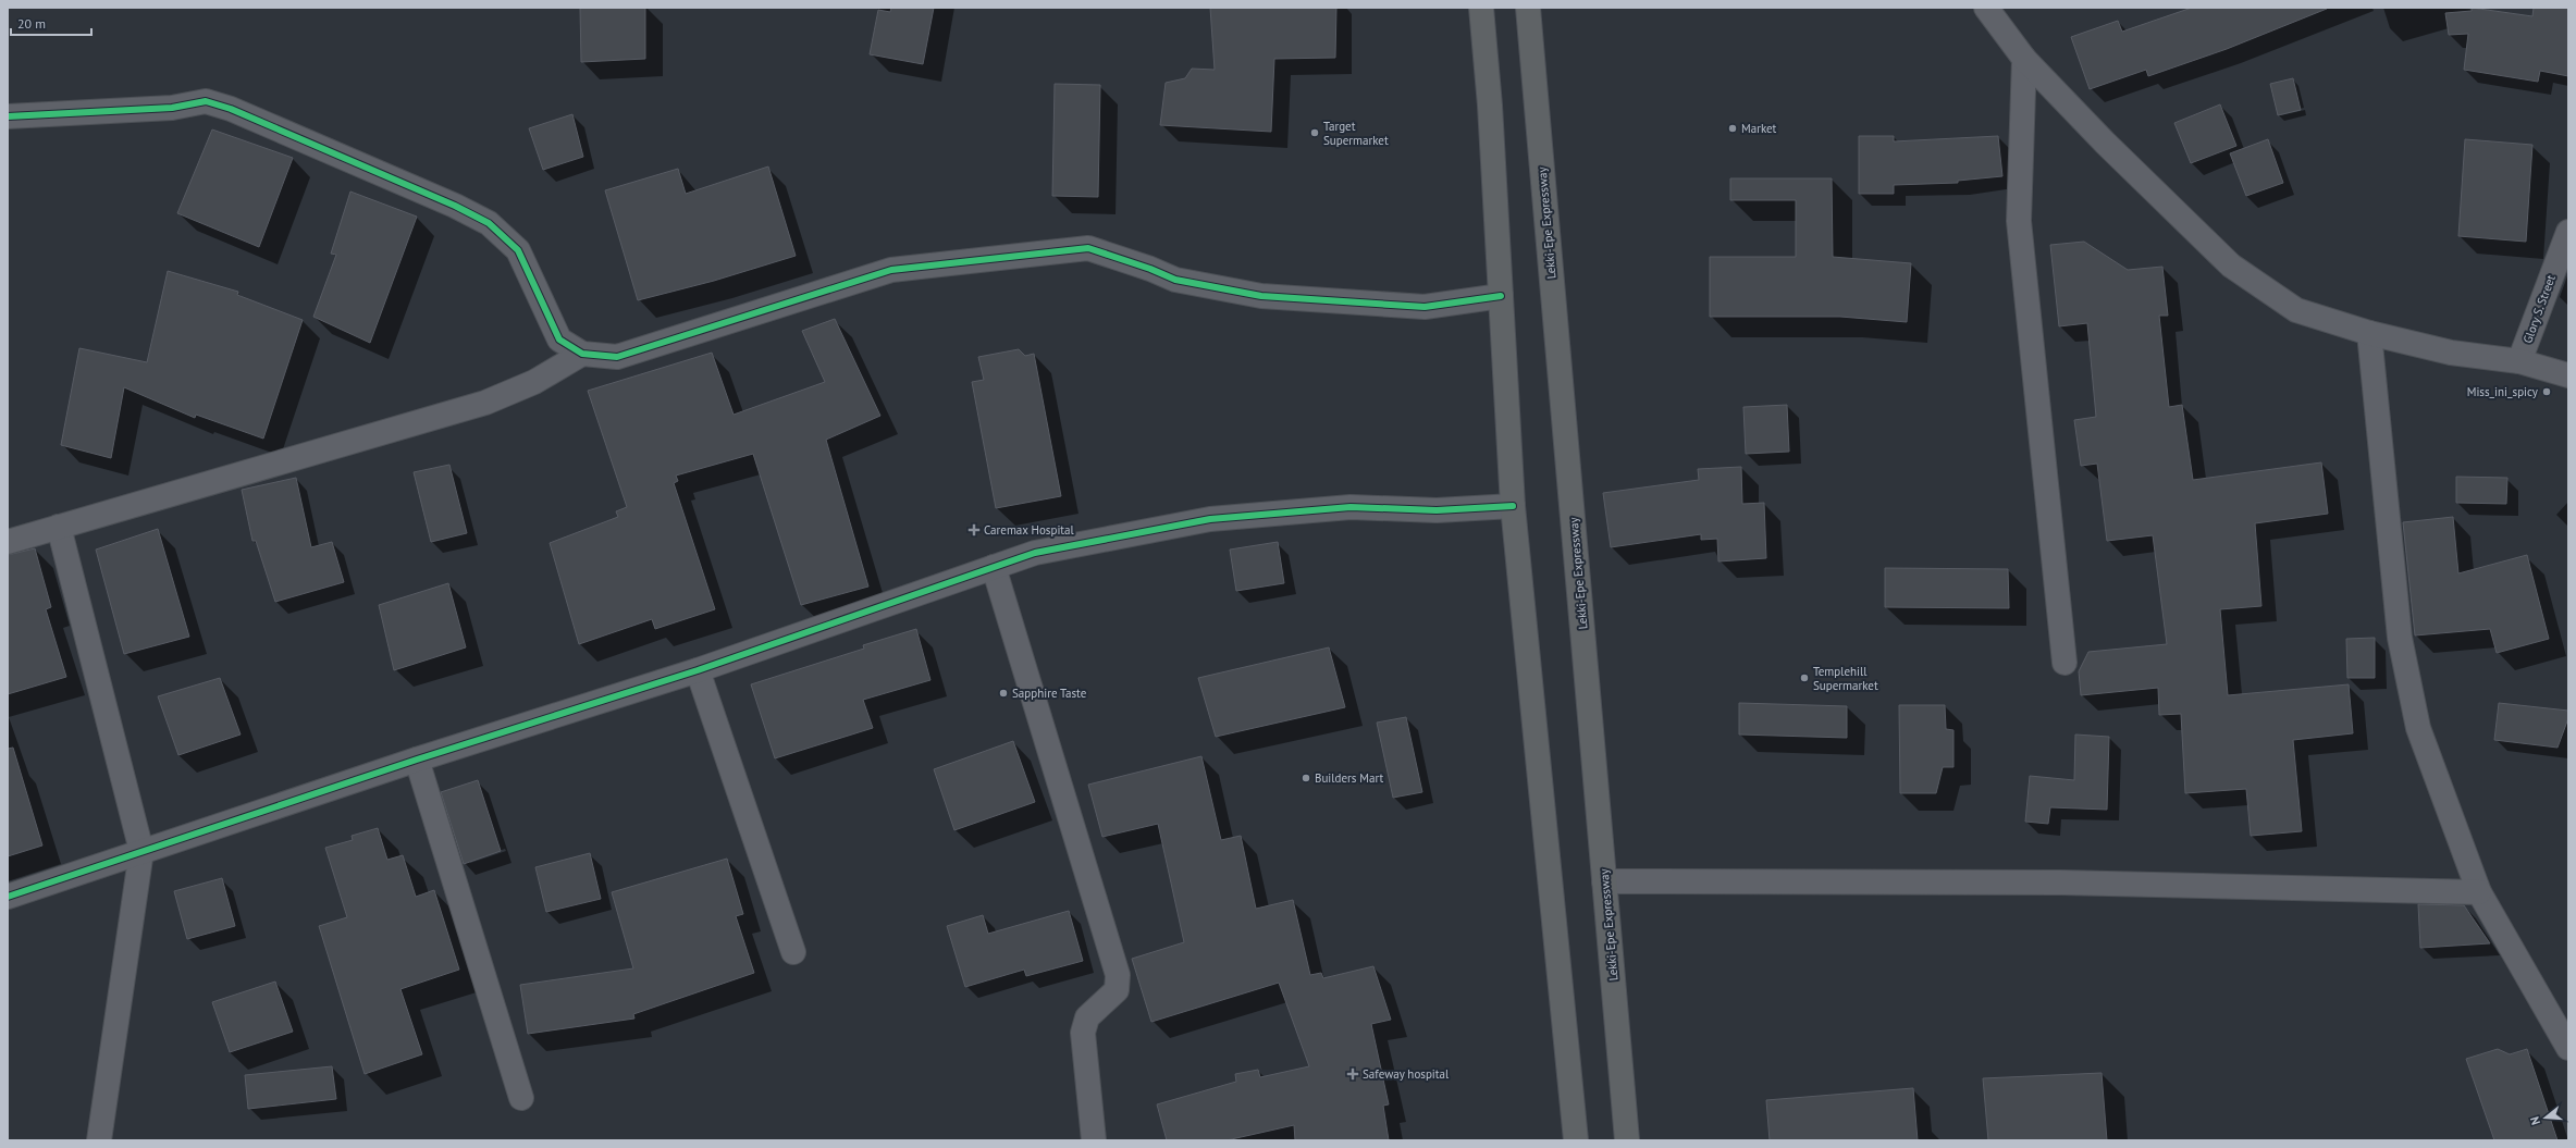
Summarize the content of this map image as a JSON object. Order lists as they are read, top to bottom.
{
  "streets": {
    "highway": ["Lekki-Epe Expressway"],
    "street": ["Glory S. Street"]
  },
  "places": {
    "other": [
      "Market",
      "Target Supermarket",
      "Miss_ini_spicy",
      "Templehill Supermarket",
      "Sapphire Taste",
      "Builders Mart"
    ],
    "health": ["Caremax Hospital", "Safeway hospital"]
  },
  "scale_bar": "20 m",
  "north": "left"
}
